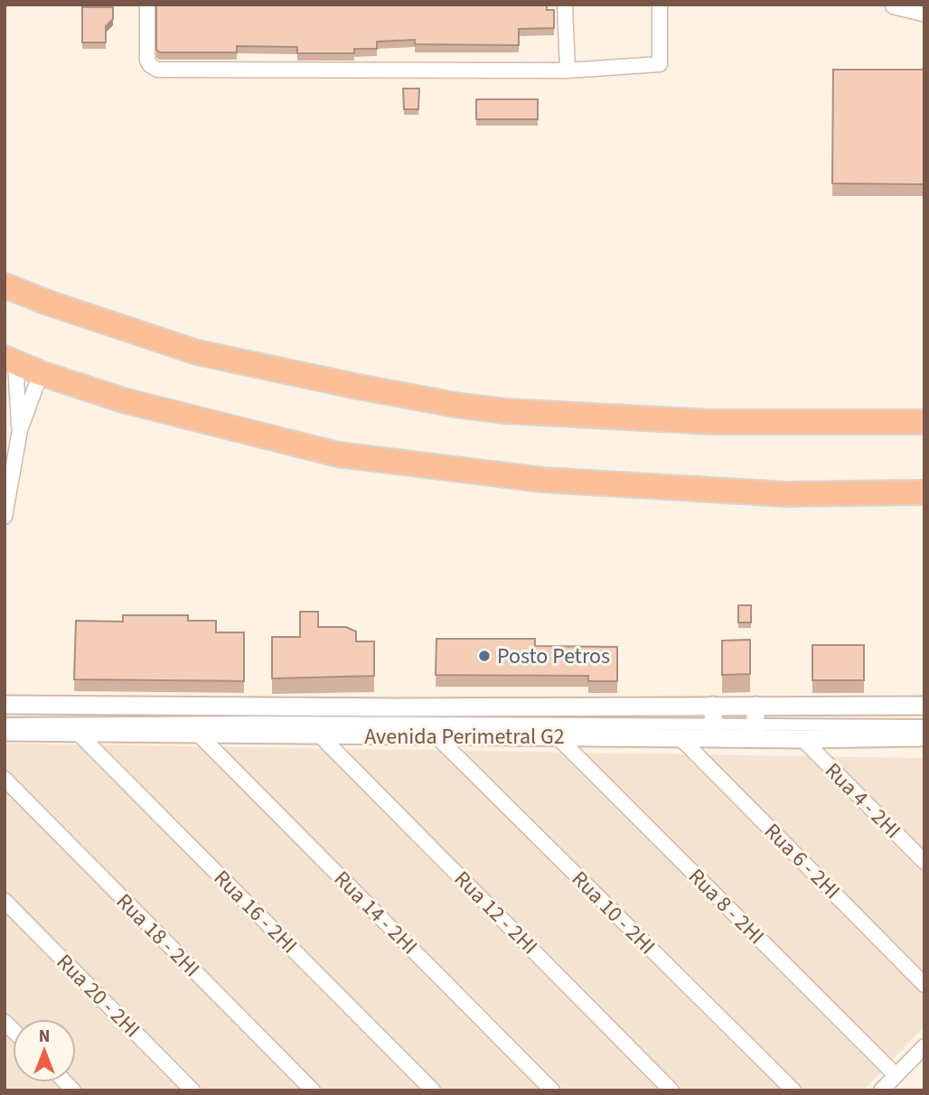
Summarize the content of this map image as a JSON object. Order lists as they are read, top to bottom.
{
  "streets": {
    "street": [
      "Avenida Perimetral G2",
      "Rua 4 - 2HI",
      "Rua 6 - 2HI",
      "Rua 8 - 2HI",
      "Rua 16 - 2HI",
      "Rua 14 - 2HI",
      "Rua 12 - 2HI",
      "Rua 10 - 2HI",
      "Rua 18 - 2HI",
      "Rua 20 - 2HI"
    ]
  },
  "crossings": [
    ["Avenida Perimetral G2", "Rua 4 - 2HI"],
    ["Avenida Perimetral G2", "Rua 6 - 2HI"],
    ["Avenida Perimetral G2", "Rua 8 - 2HI"],
    ["Avenida Perimetral G2", "Rua 16 - 2HI"],
    ["Avenida Perimetral G2", "Rua 14 - 2HI"],
    ["Avenida Perimetral G2", "Rua 12 - 2HI"],
    ["Avenida Perimetral G2", "Rua 10 - 2HI"]
  ],
  "places": ["Posto Petros"],
  "north": "top"
}
